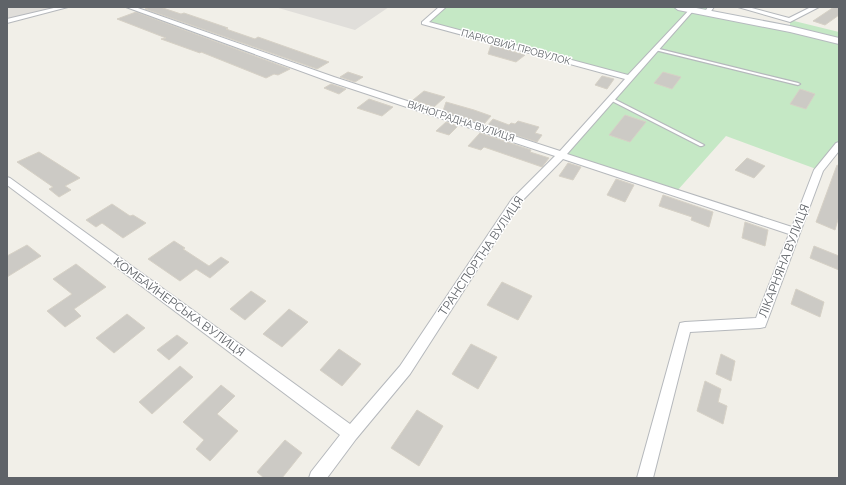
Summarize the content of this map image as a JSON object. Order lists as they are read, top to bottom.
{
  "streets": {
    "street": [
      "ПАРКОВИЙ ПРОВУЛОК",
      "ВИНОГРАДНА ВУЛИЦЯ",
      "ТРАНСПОРТНА ВУЛИЦЯ",
      "ЛІКАРНЯНА ВУЛИЦЯ",
      "КОМБАЙНЕРСЬКА ВУЛИЦЯ"
    ]
  },
  "crossings": [
    ["ПАРКОВИЙ ПРОВУЛОК", "ТРАНСПОРТНА ВУЛИЦЯ"],
    ["ВИНОГРАДНА ВУЛИЦЯ", "ТРАНСПОРТНА ВУЛИЦЯ"],
    ["ВИНОГРАДНА ВУЛИЦЯ", "ЛІКАРНЯНА ВУЛИЦЯ"],
    ["ТРАНСПОРТНА ВУЛИЦЯ", "КОМБАЙНЕРСЬКА ВУЛИЦЯ"]
  ]
}
